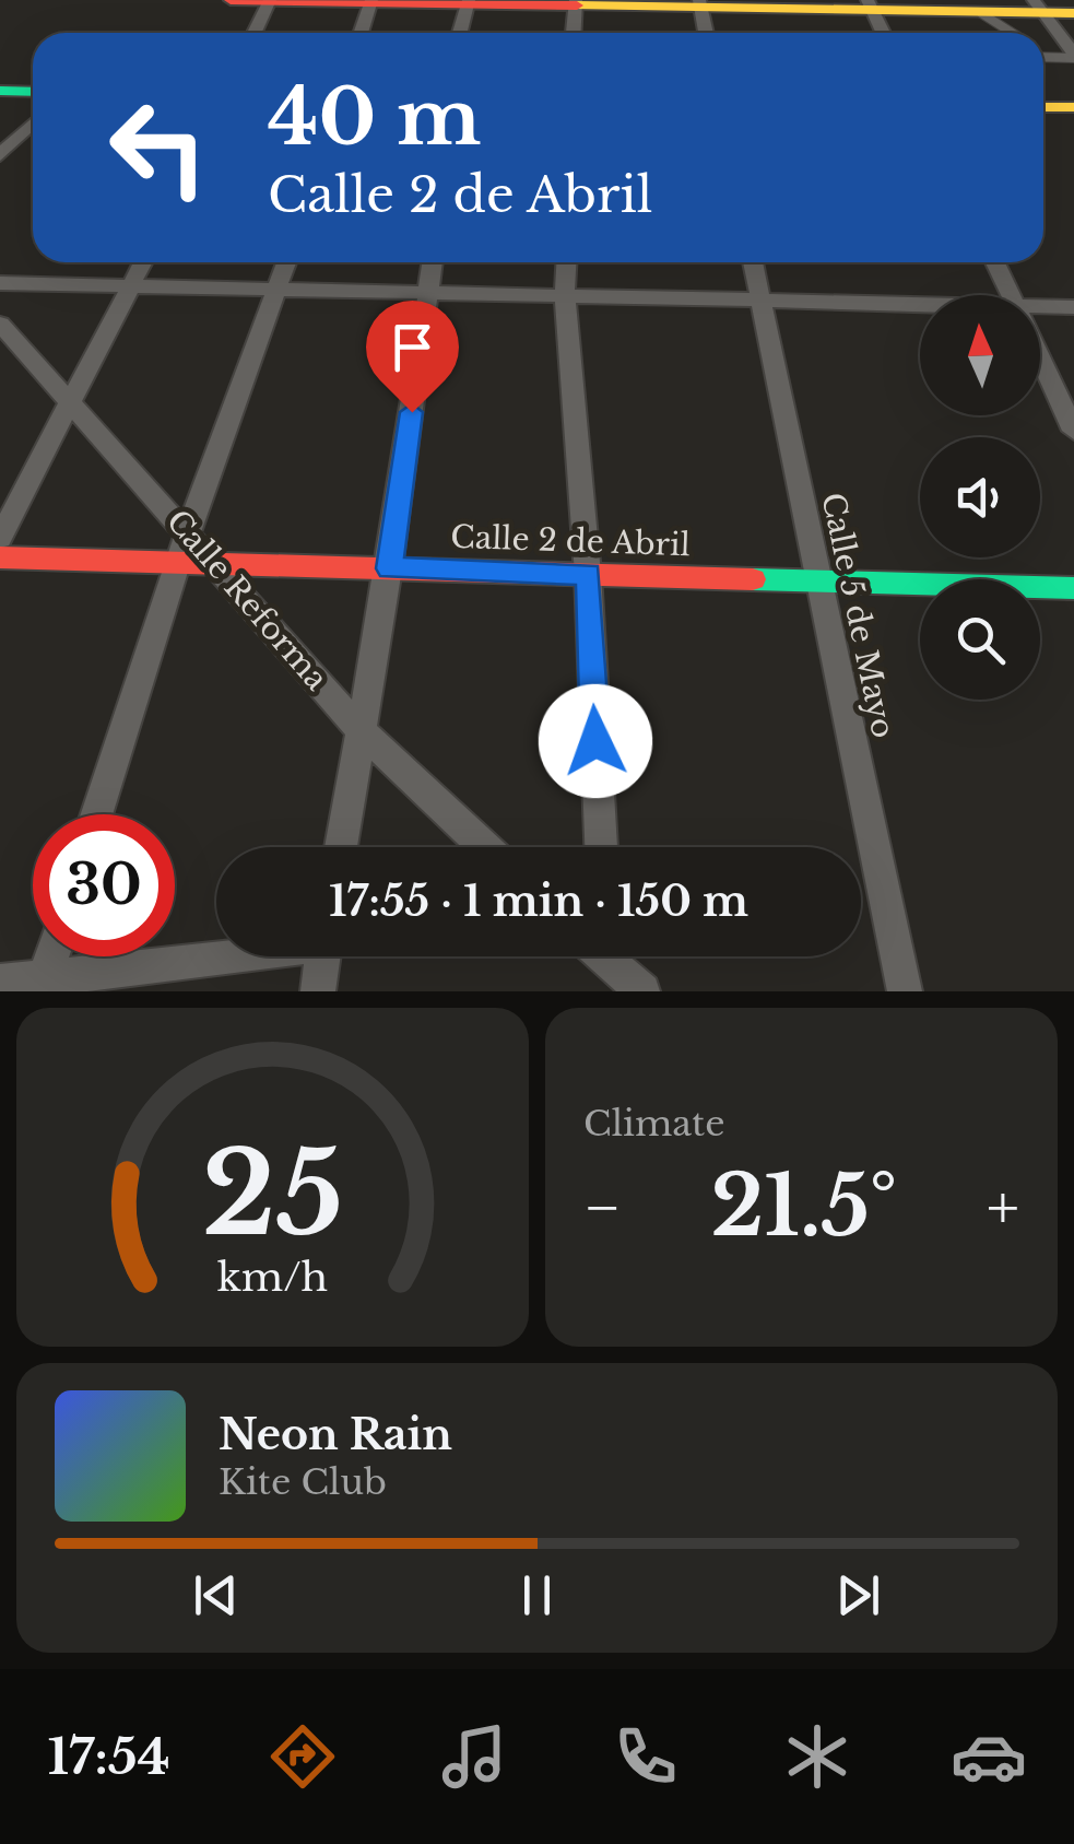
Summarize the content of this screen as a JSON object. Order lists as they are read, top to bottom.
{
  "streets": {
    "main road": ["Calle 2 de Abril"],
    "street": ["Calle Reforma", "Calle 5 de Mayo"]
  },
  "crossings": [
    ["Calle 2 de Abril", "Calle Reforma"],
    ["Calle 2 de Abril", "Calle 5 de Mayo"]
  ],
  "north": "top",
  "page": {
    "turn": ["40 m", "Calle 2 de Abril"],
    "limit": "30",
    "trip": "17:55 · 1 min · 150 m",
    "tile": "Climate",
    "heat": ["−", "21.5°", "+"],
    "song": ["Neon Rain", "Kite Club"],
    "tabs": "17:54",
    "gauge": ["25", "km/h"]
  }
}
